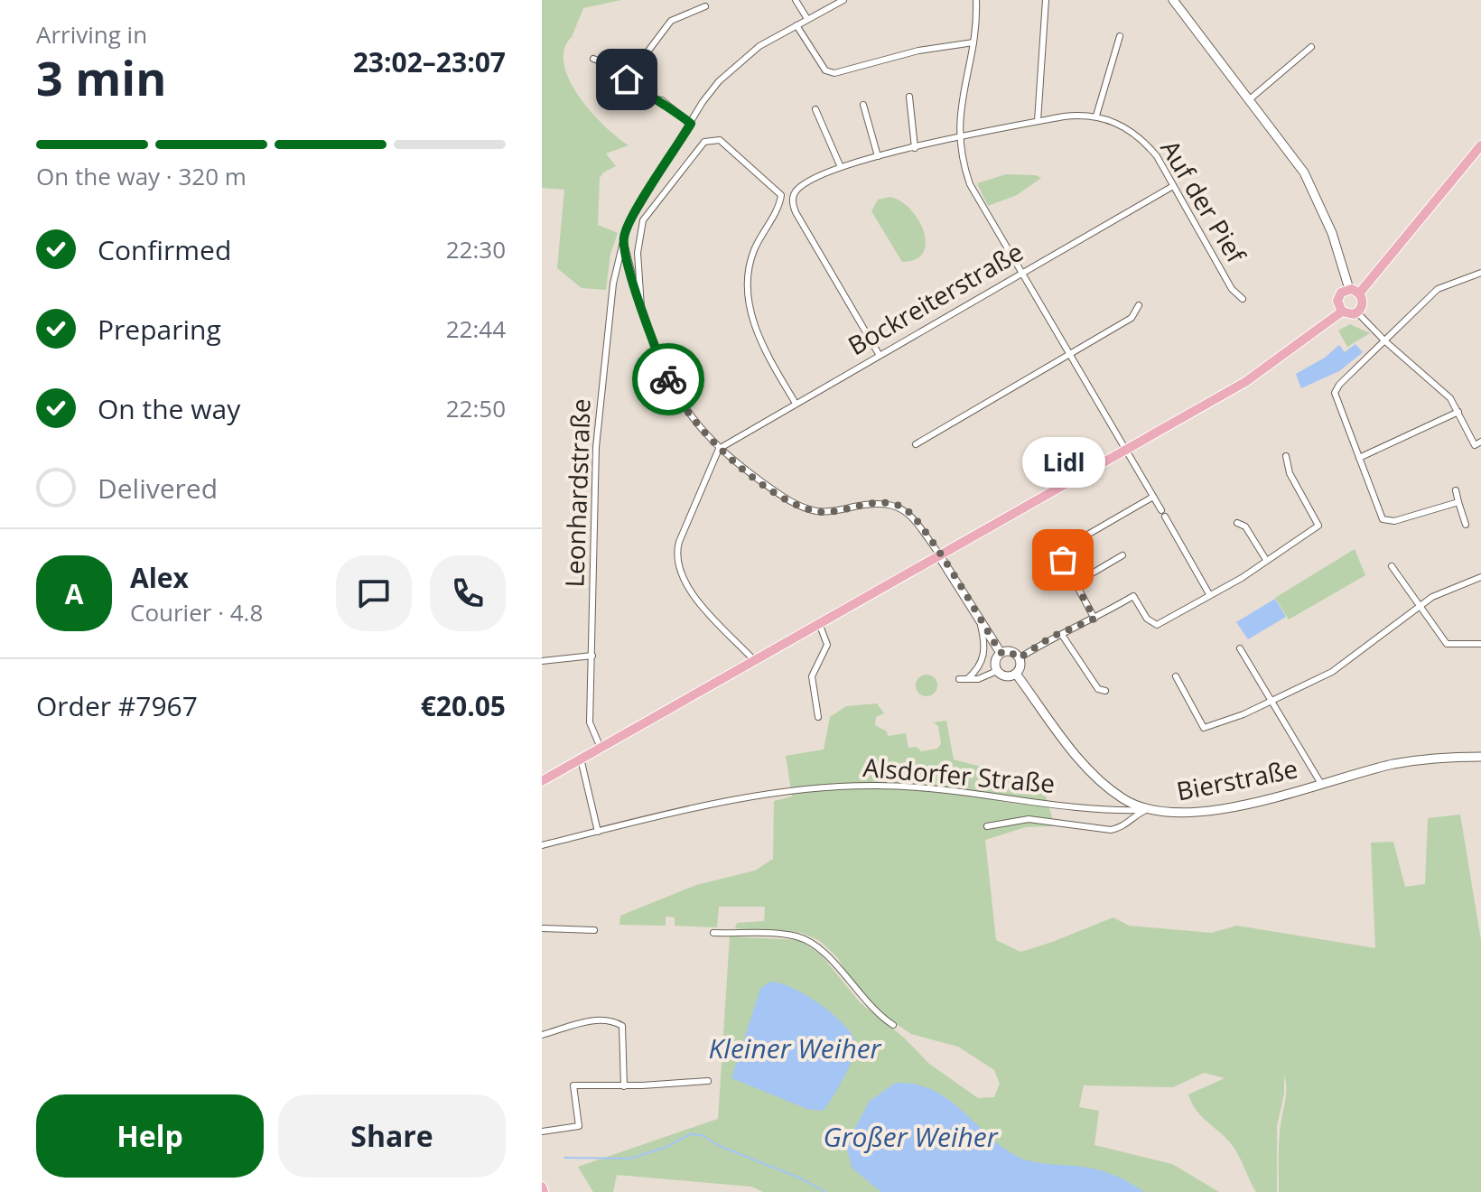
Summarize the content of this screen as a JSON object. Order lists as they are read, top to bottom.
{
  "streets": {
    "main road": ["Bierstraße"],
    "street": [
      "Auf der Pief",
      "Bockreiterstraße",
      "Leonhardstraße",
      "Alsdorfer Straße"
    ]
  },
  "crossings": [
    ["Auf der Pief", "Bockreiterstraße"],
    ["Alsdorfer Straße", "Bierstraße"]
  ],
  "water": ["Kleiner Weiher", "Großer Weiher"],
  "places": ["Lidl"],
  "page": {
    "heading": ["3 min", "Arriving in", "23:02–23:07"],
    "panel": [
      "Alex",
      "Courier · 4.8",
      "Order #7967",
      "€20.05"
    ],
    "bar": "On the way · 320 m",
    "list": [
      ["Confirmed", "22:30"],
      ["Preparing", "22:44"],
      ["On the way", "22:50"],
      "Delivered"
    ],
    "bubble": "Lidl",
    "round": "A",
    "buttons": ["Help", "Share"]
  }
}
